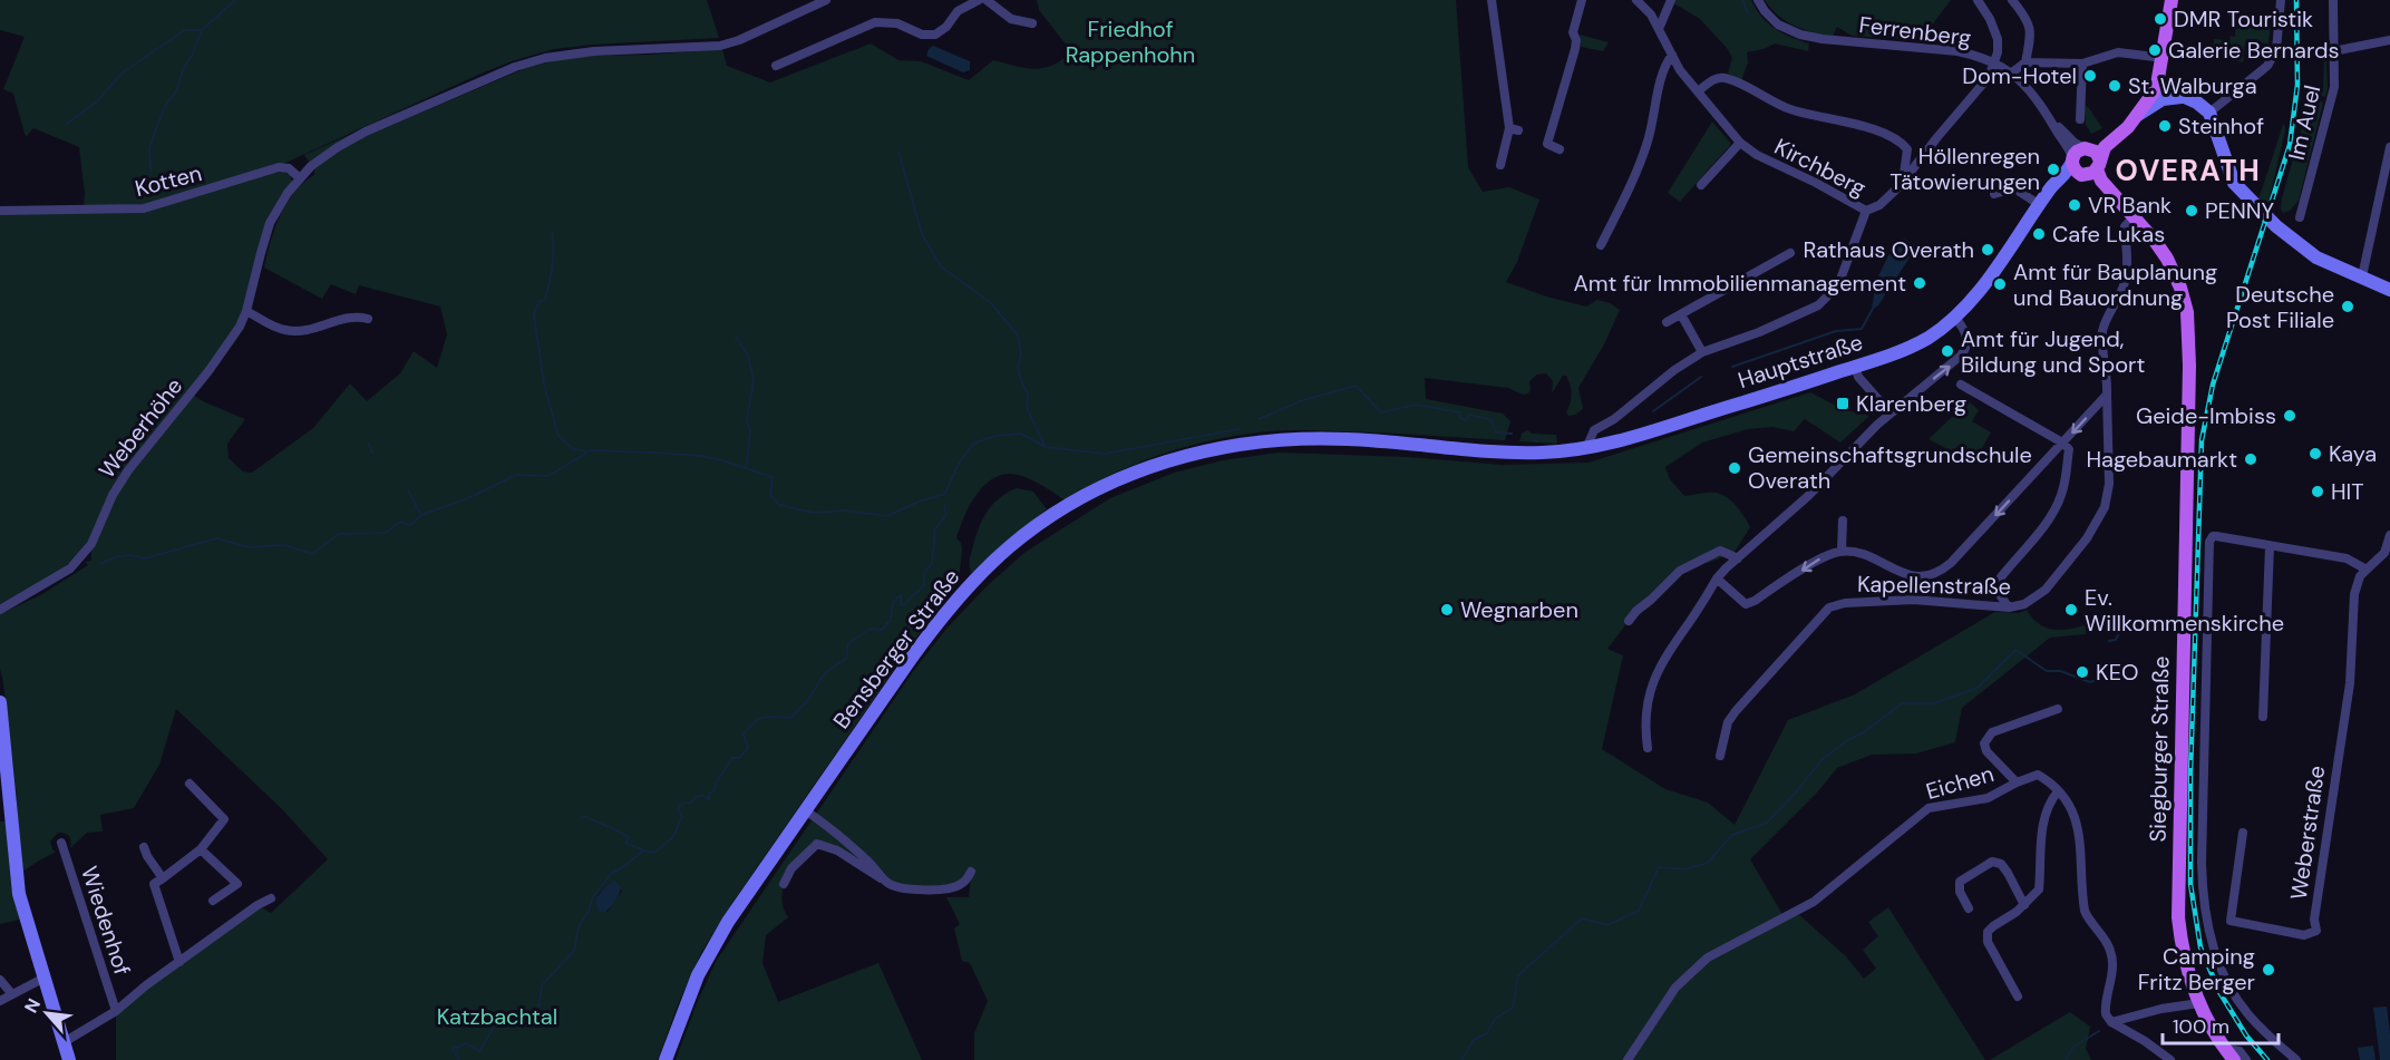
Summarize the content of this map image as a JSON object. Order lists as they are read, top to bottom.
{
  "streets": {
    "main road": ["Hauptstraße", "Bensberger Straße", "Siegburger Straße"],
    "street": [
      "Ferrenberg",
      "Im Auel",
      "Kirchberg",
      "Kotten",
      "Weberhöhe",
      "Kapellenstraße",
      "Eichen",
      "Weberstraße",
      "Wiedenhof"
    ]
  },
  "crossings": [
    ["Ferrenberg", "Kirchberg"],
    ["Ferrenberg", "Hauptstraße"],
    ["Ferrenberg", "Siegburger Straße"],
    ["Kotten", "Weberhöhe"],
    ["Hauptstraße", "Bensberger Straße"],
    ["Hauptstraße", "Siegburger Straße"],
    ["Kapellenstraße", "Siegburger Straße"]
  ],
  "districts": ["OVERATH"],
  "parks": ["Friedhof Rappenhohn", "Katzbachtal"],
  "places": {
    "other": [
      "DMR Touristik",
      "Galerie Bernards",
      "Dom-Hotel",
      "St. Walburga",
      "Steinhof",
      "Höllenregen Tätowierungen",
      "VR Bank",
      "PENNY",
      "Cafe Lukas",
      "Rathaus Overath",
      "Amt für Immobilienmanagement",
      "Amt für Bauplanung und Bauordnung",
      "Deutsche Post Filiale",
      "Amt für Jugend, Bildung und Sport",
      "Geide-Imbiss",
      "Kaya",
      "Hagebaumarkt",
      "Gemeinschaftsgrundschule Overath",
      "HIT",
      "Wegnarben",
      "Ev. Willkommenskirche",
      "KEO",
      "Camping Fritz Berger"
    ],
    "transit": ["Klarenberg"]
  },
  "scale_bar": "100 m",
  "north": "top left"
}
